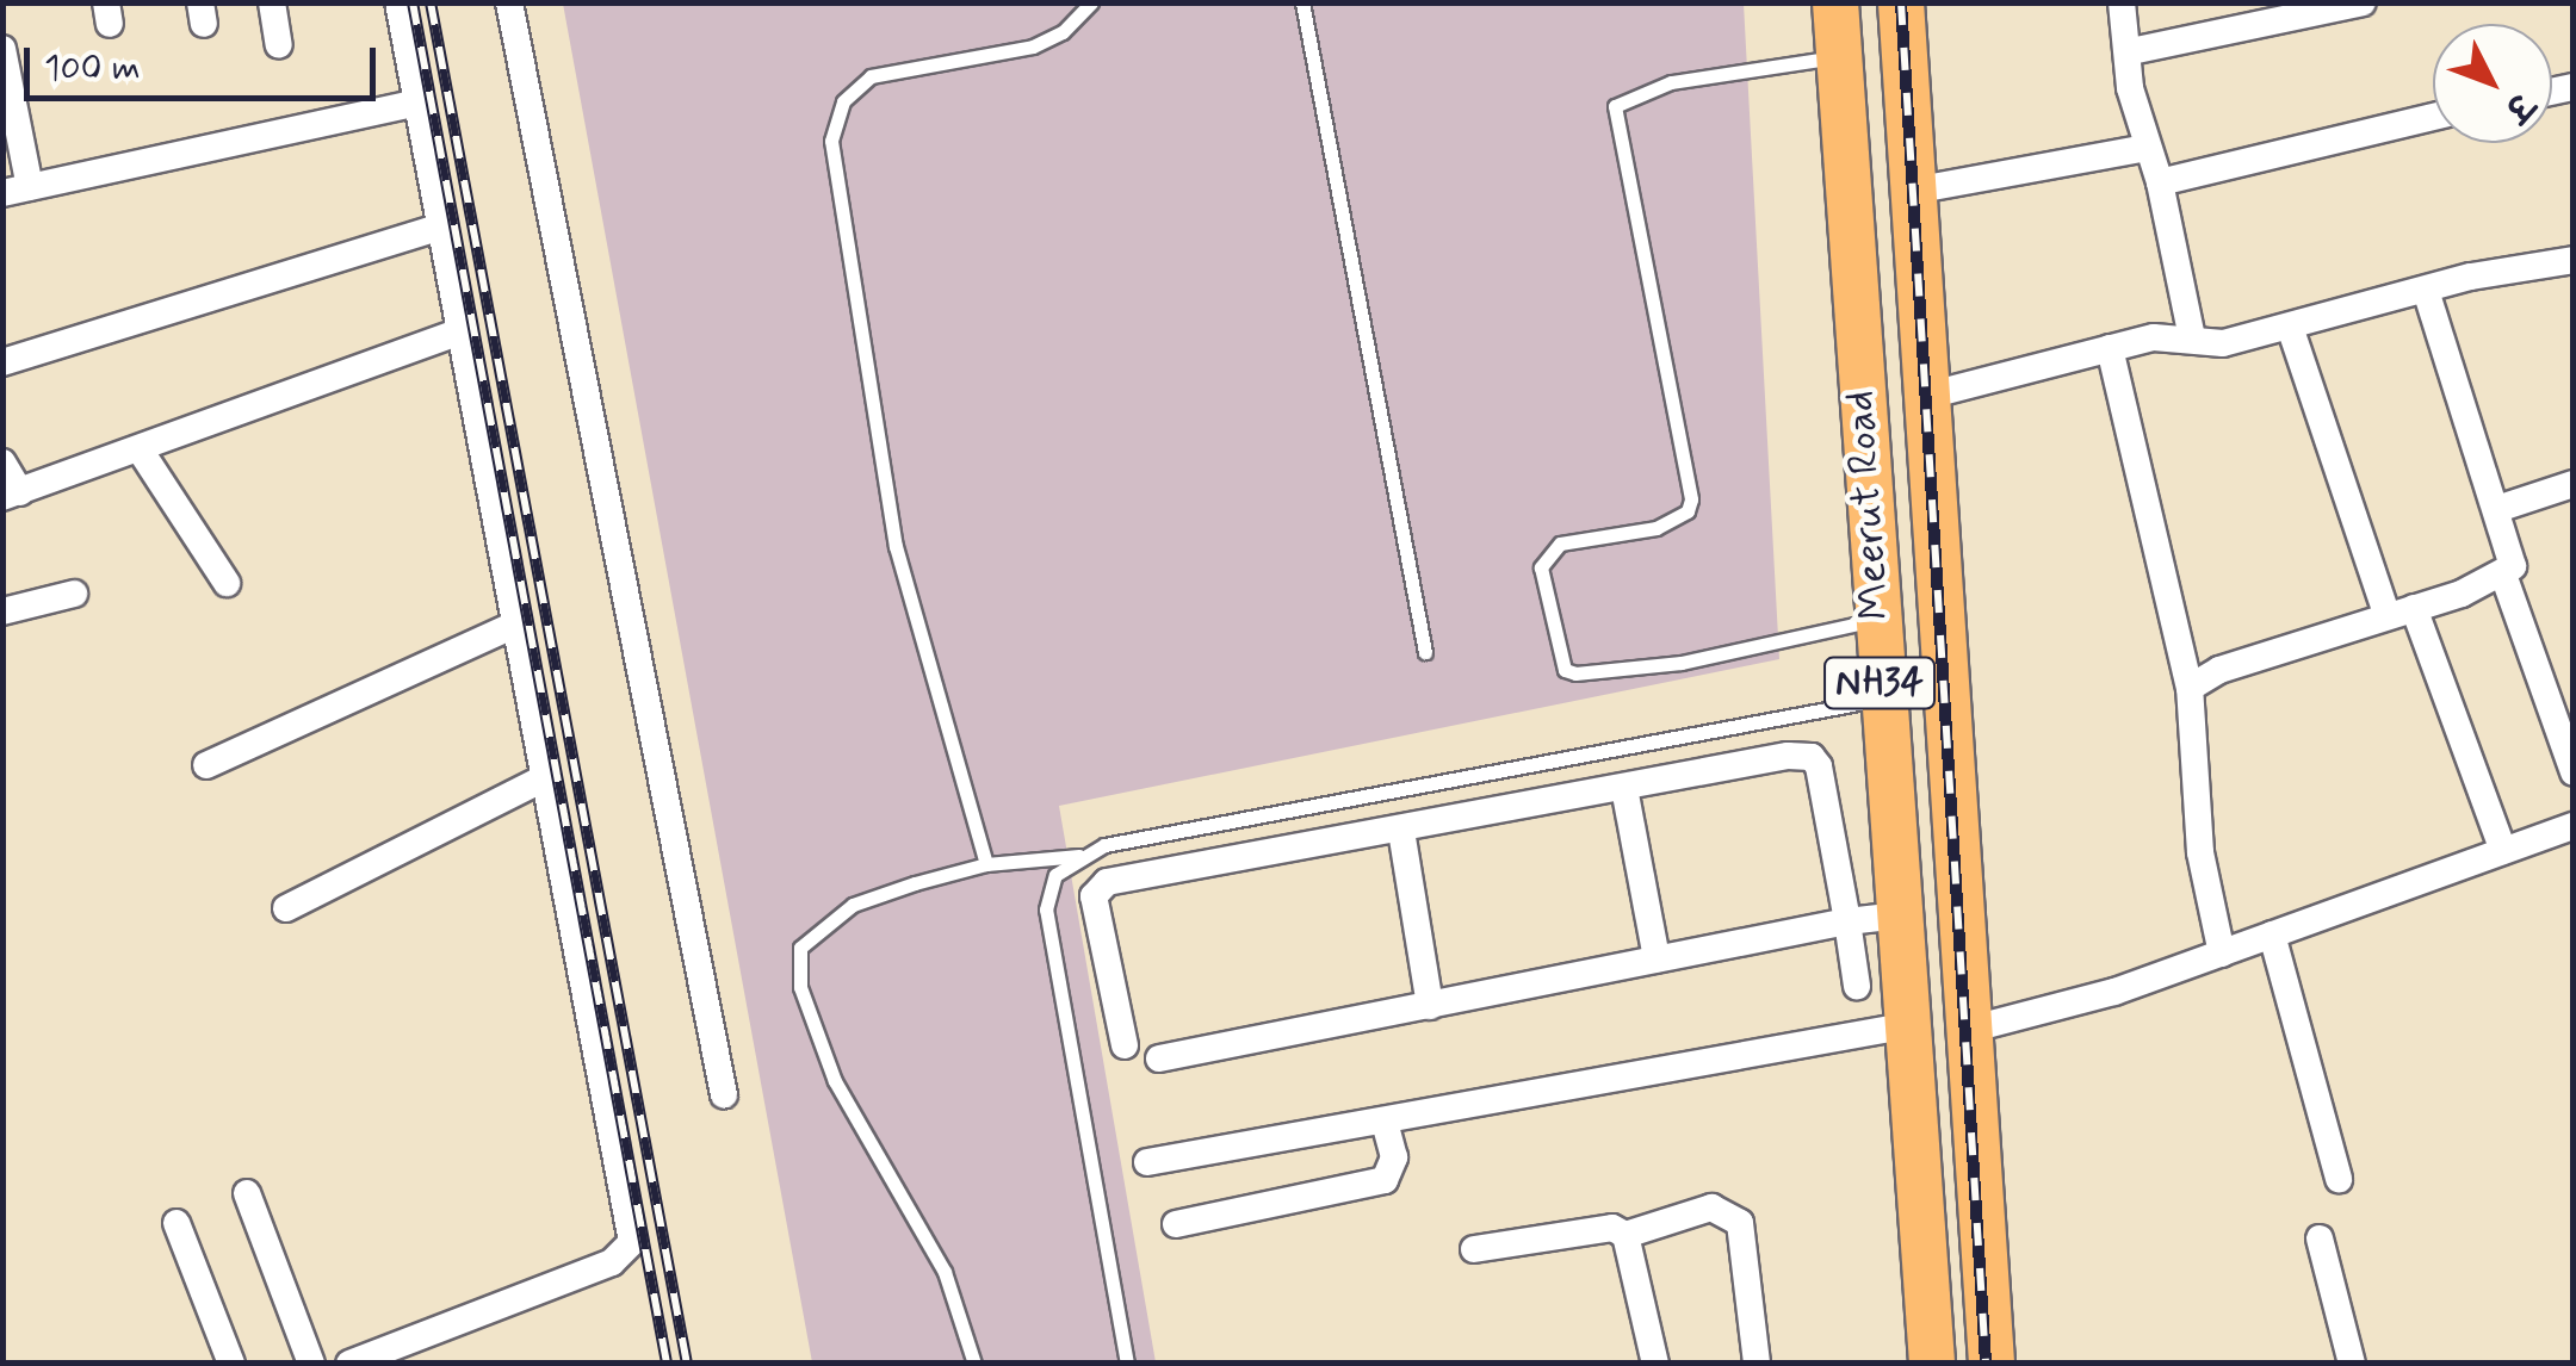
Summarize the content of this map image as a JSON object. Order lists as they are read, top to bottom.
{
  "streets": {
    "highway": ["Meerut Road", "NH34"]
  },
  "scale_bar": "100 m",
  "north": "bottom right"
}
